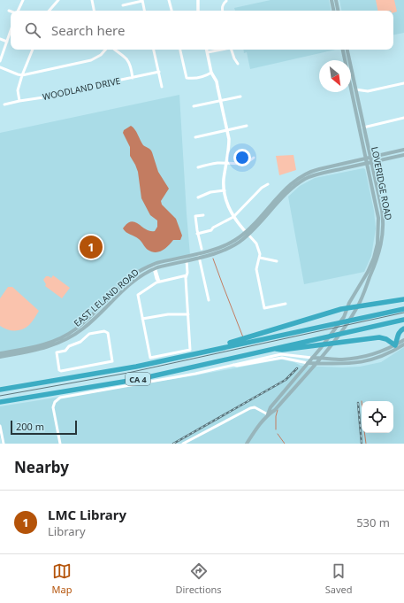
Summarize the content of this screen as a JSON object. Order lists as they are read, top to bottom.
{
  "streets": {
    "highway": ["CA 4"],
    "main road": ["LOVERIDGE ROAD", "EAST LELAND ROAD"],
    "street": ["WOODLAND DRIVE"]
  },
  "crossings": [
    ["LOVERIDGE ROAD", "EAST LELAND ROAD"]
  ],
  "scale_bar": "200 m",
  "north": "bottom right",
  "page": {
    "search": "Search here",
    "pins": "1",
    "scale": "200 m",
    "heading": "Nearby",
    "list": [
      {
        "mark": "1",
        "name": "LMC Library",
        "note": "Library",
        "value": "530 m"
      }
    ],
    "nav": ["Map", "Directions", "Saved"]
  }
}
